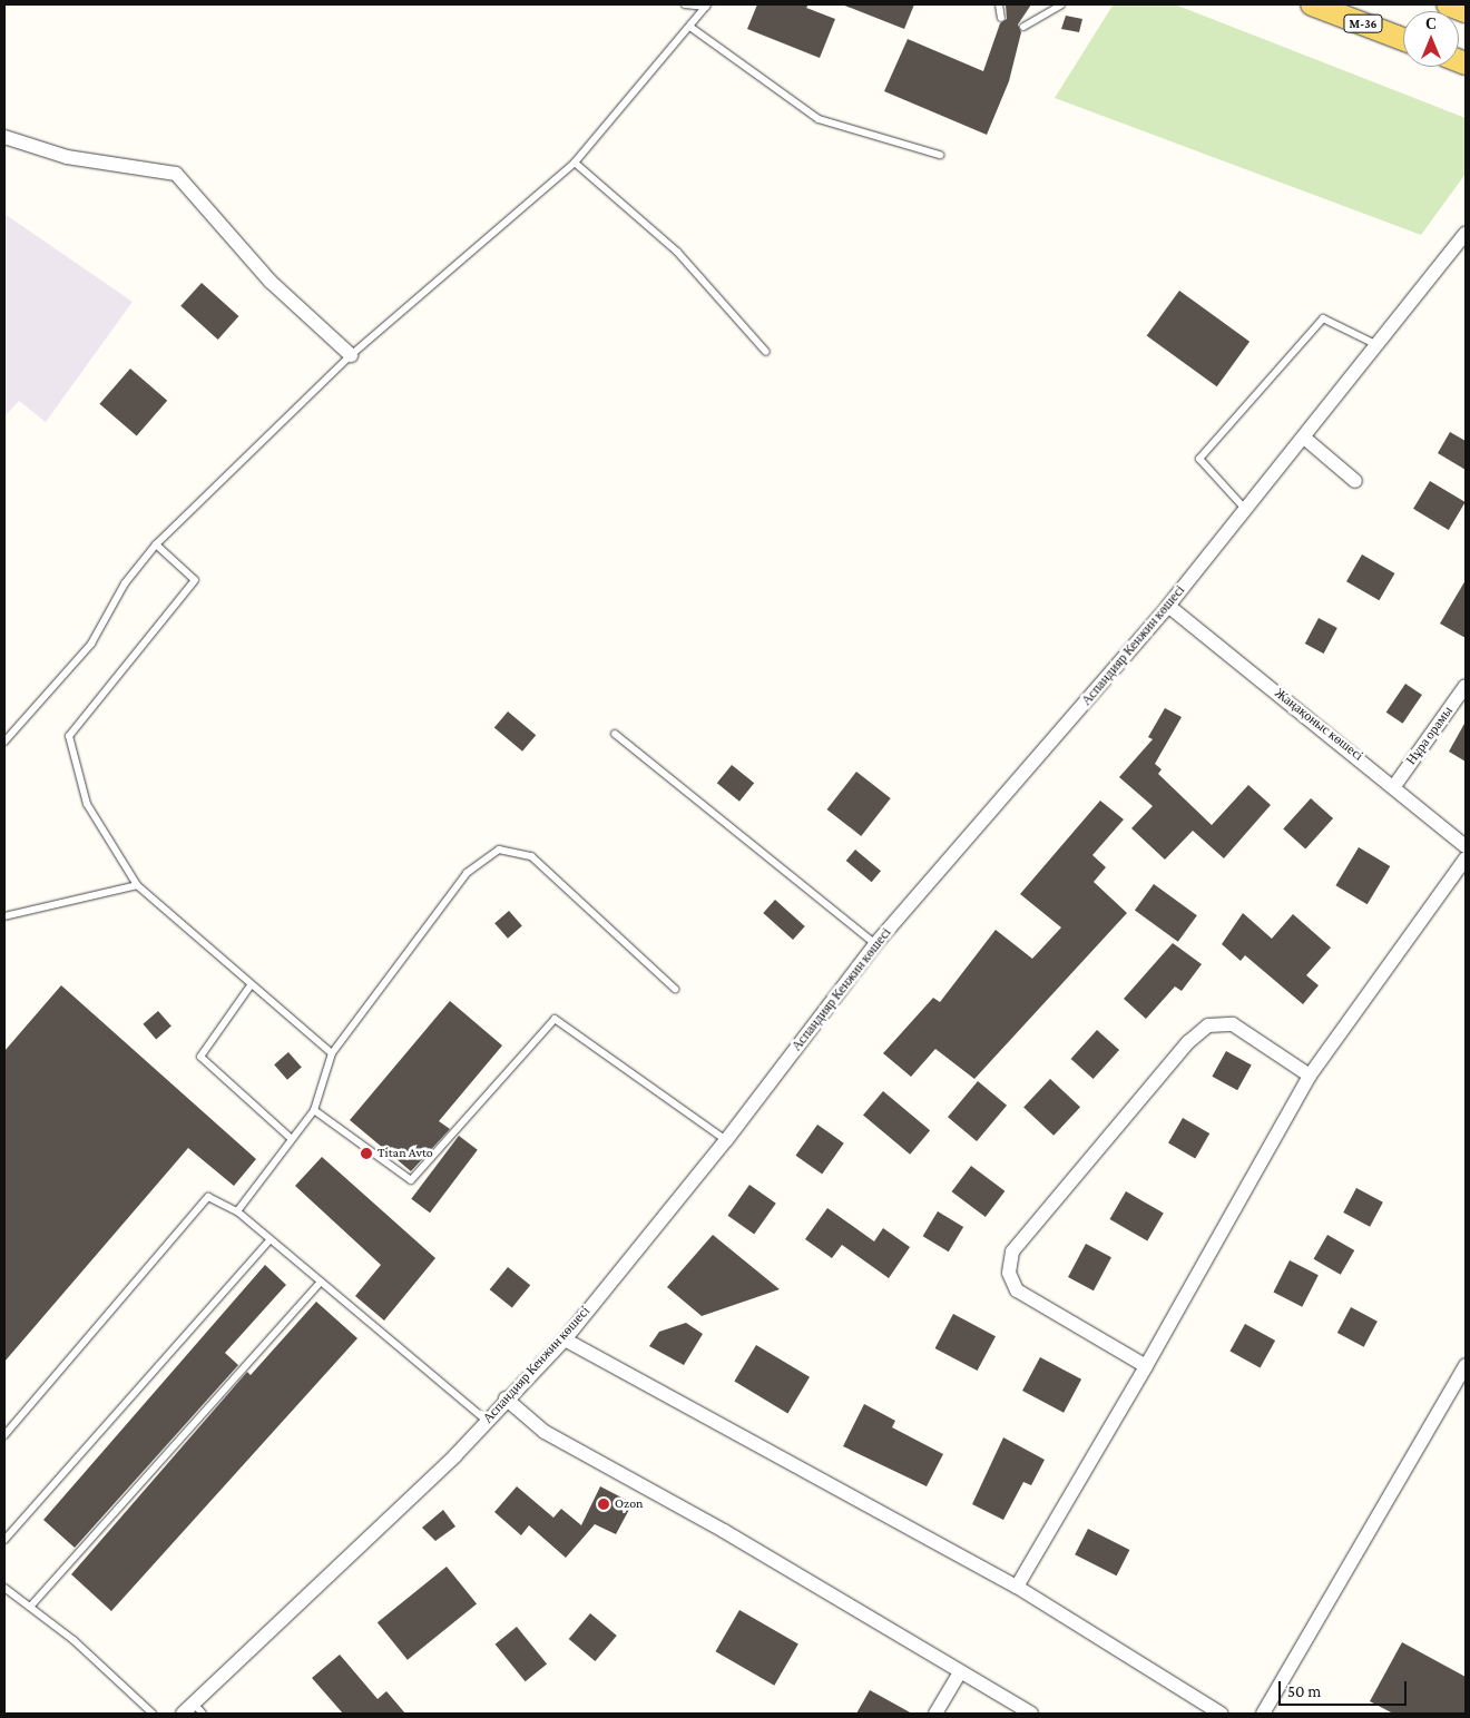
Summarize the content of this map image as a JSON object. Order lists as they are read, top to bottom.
{
  "streets": {
    "main road": ["M-36"],
    "street": ["Аспандияр Кенжин көшесі", "Жаңақоныс көшесі", "Нұра орамы"]
  },
  "crossings": [
    ["Аспандияр Кенжин көшесі", "Жаңақоныс көшесі"],
    ["Жаңақоныс көшесі", "Нұра орамы"]
  ],
  "places": ["Titan Avto", "Ozon"],
  "scale_bar": "50 m",
  "north": "top"
}
